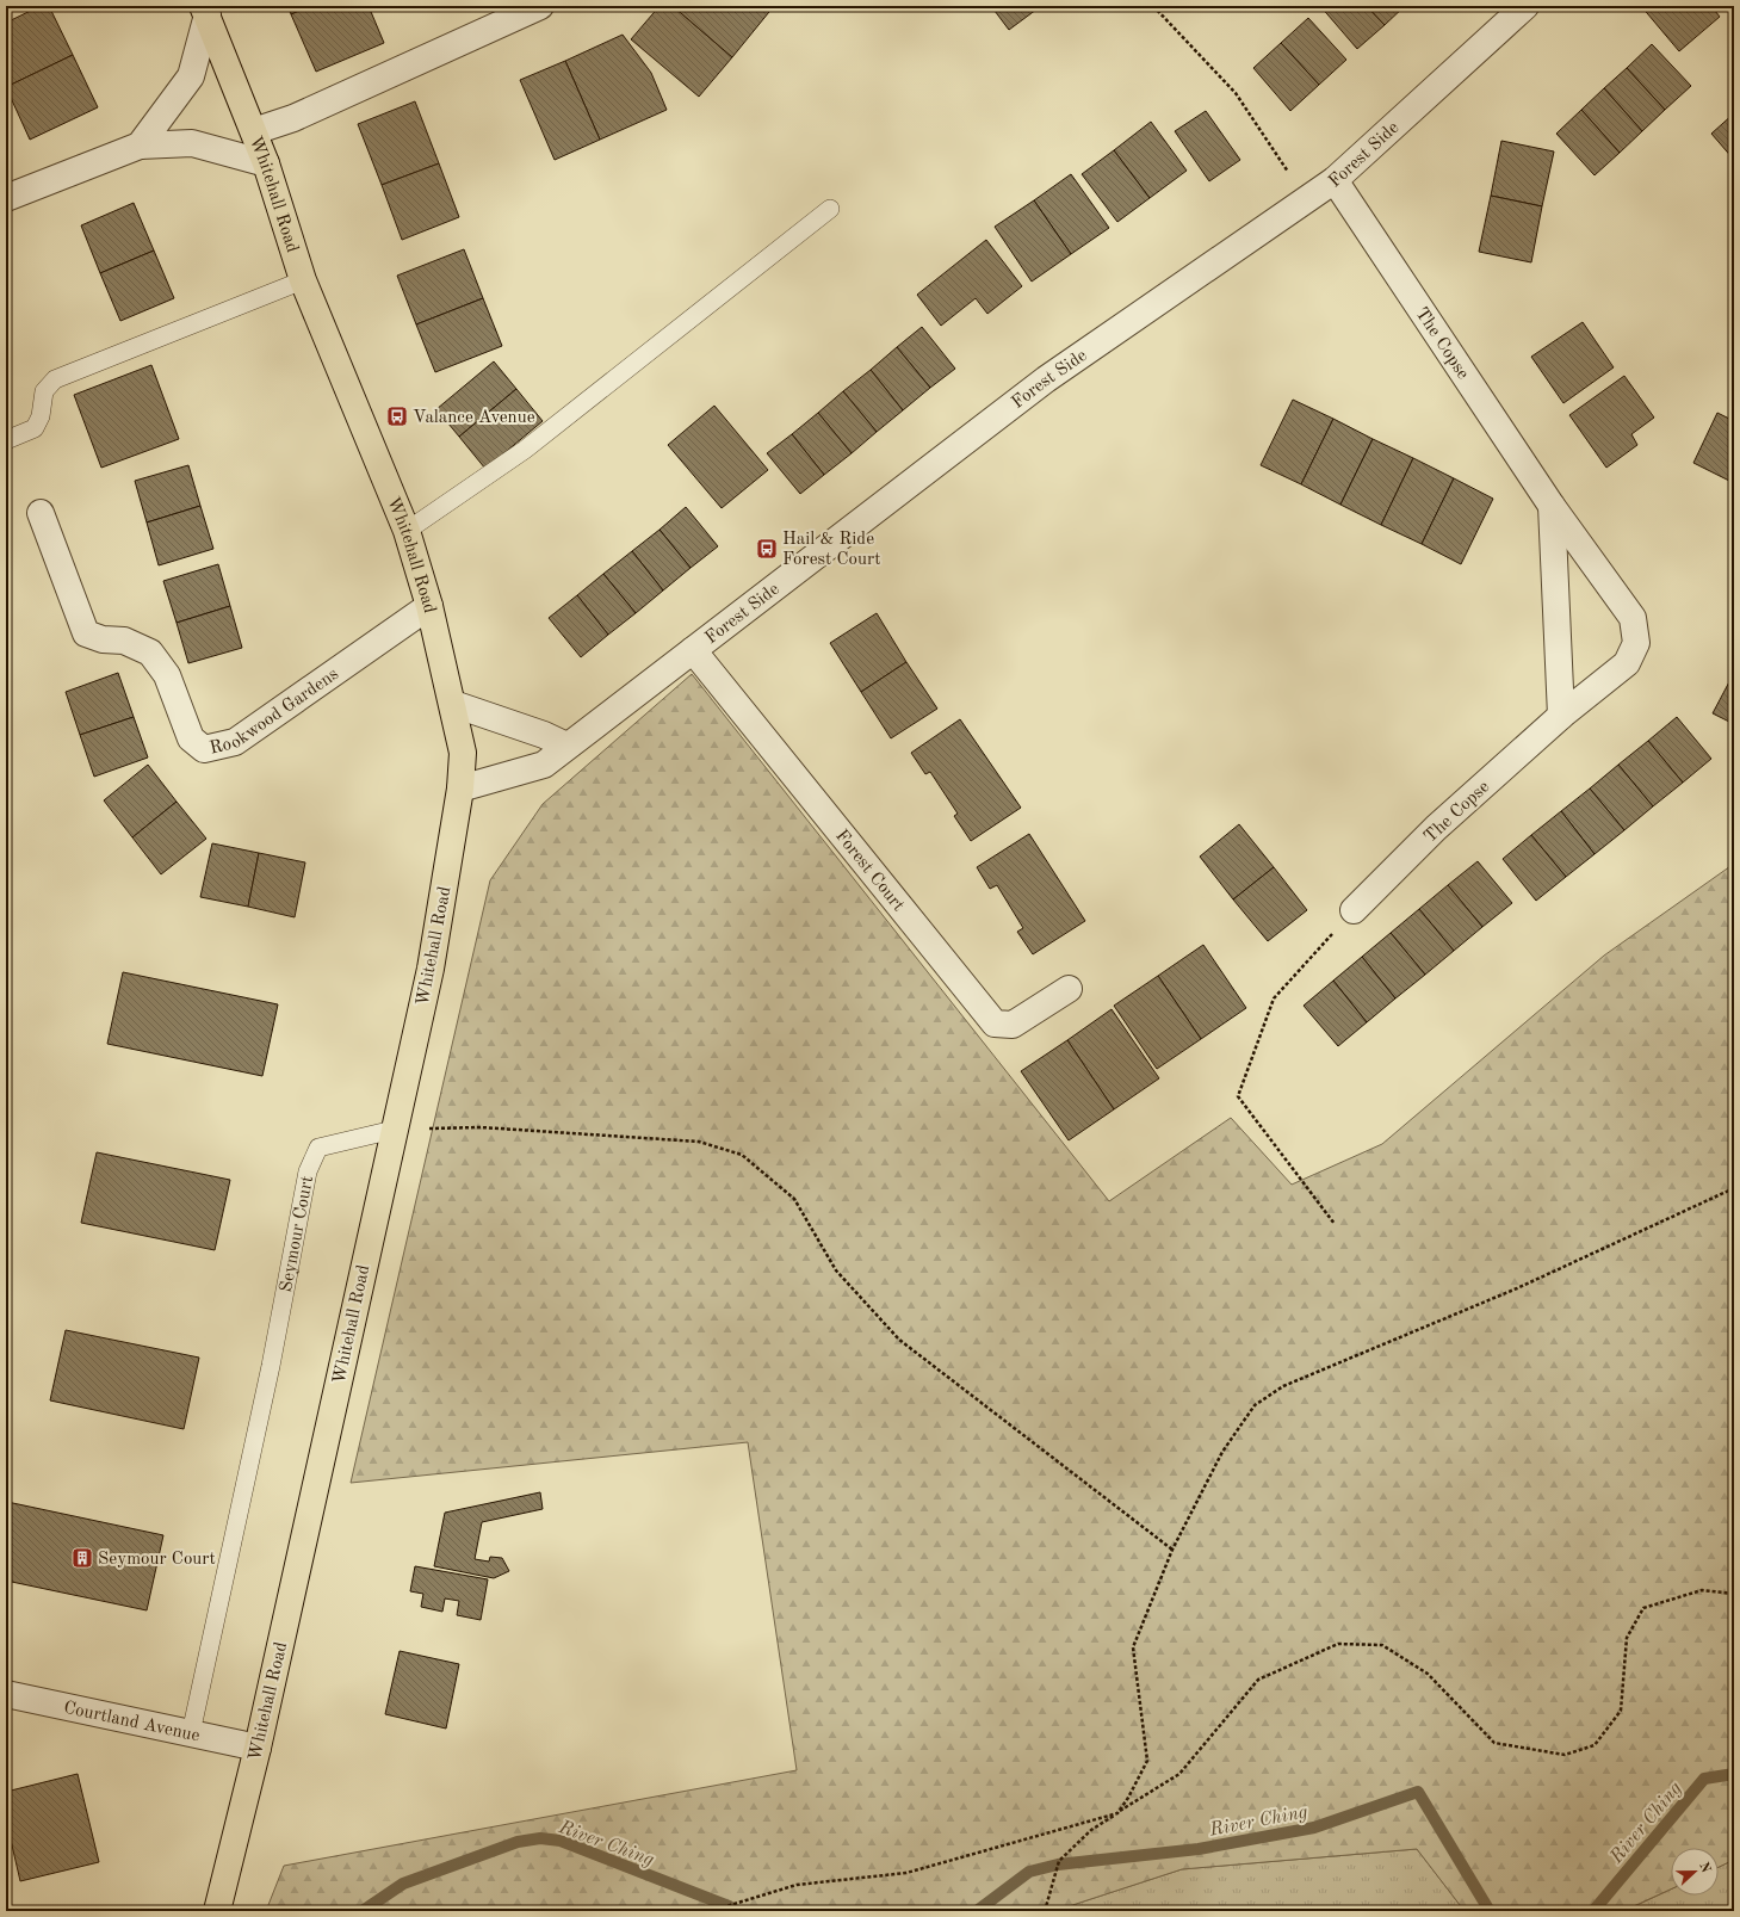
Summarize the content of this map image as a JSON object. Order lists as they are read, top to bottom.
{
  "streets": {
    "main road": ["Whitehall Road"],
    "street": [
      "Forest Side",
      "The Copse",
      "Rookwood Gardens",
      "Forest Court",
      "Courtland Avenue"
    ],
    "lane": ["Seymour Court"]
  },
  "crossings": [
    ["Forest Side", "Whitehall Road"],
    ["Forest Side", "The Copse"],
    ["Forest Side", "Forest Court"],
    ["Whitehall Road", "Rookwood Gardens"],
    ["Whitehall Road", "Seymour Court"],
    ["Whitehall Road", "Courtland Avenue"],
    ["Seymour Court", "Courtland Avenue"]
  ],
  "water": ["River Ching"],
  "places": {
    "bus stop": ["Valance Avenue", "Hail & Ride Forest Court"],
    "building": ["Seymour Court"]
  },
  "north": "right"
}
